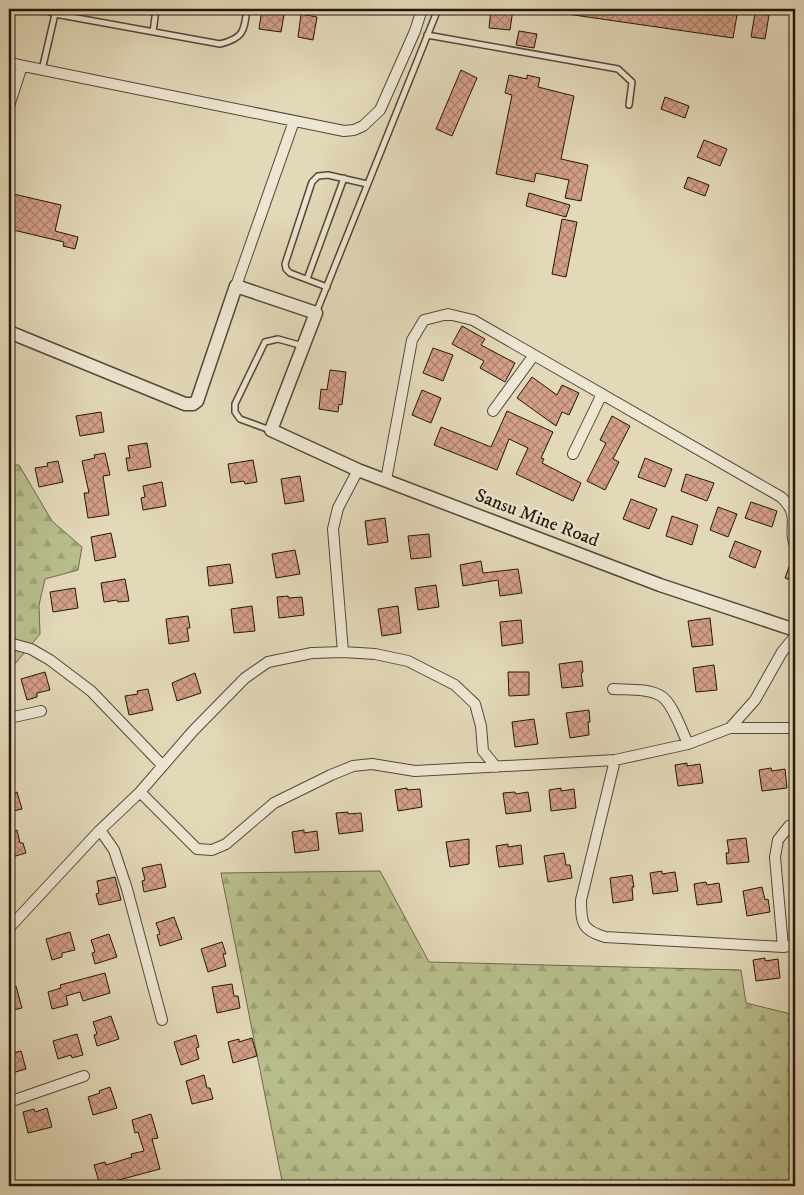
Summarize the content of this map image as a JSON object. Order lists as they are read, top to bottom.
{
  "streets": {
    "street": ["Sansu Mine Road"]
  }
}
